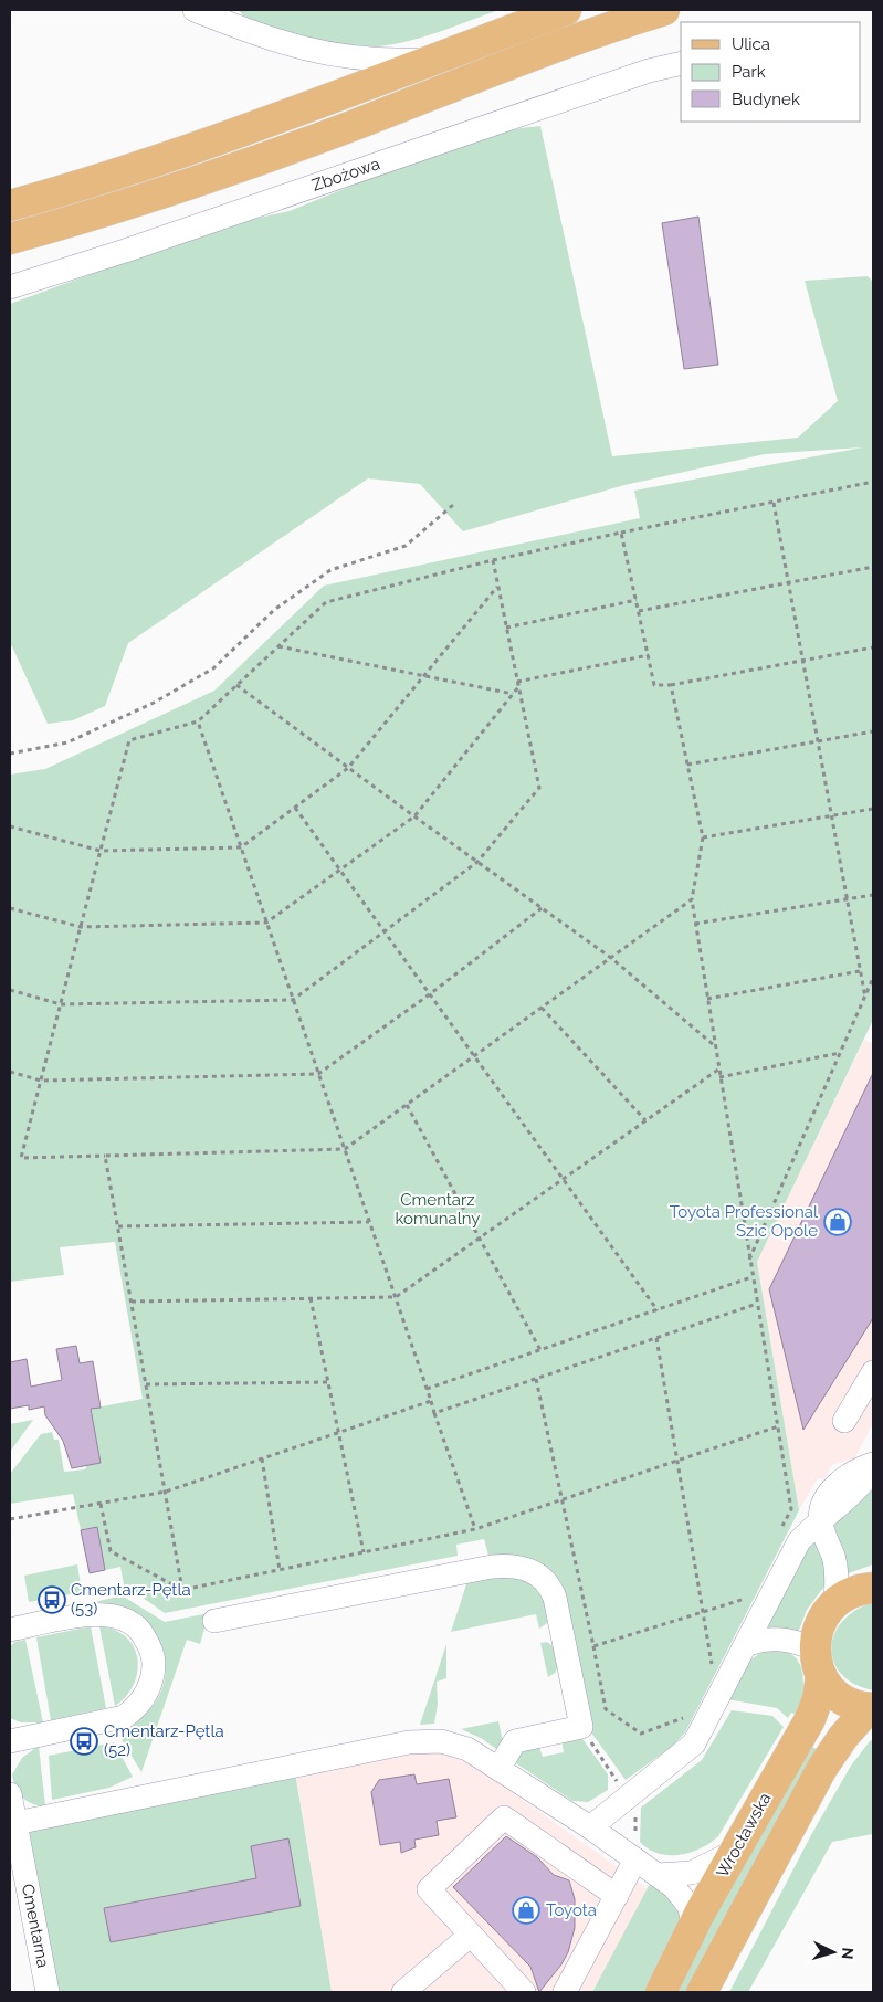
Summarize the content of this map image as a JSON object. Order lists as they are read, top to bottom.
{
  "streets": {
    "main road": ["Wrocławska"],
    "street": ["Zbożowa", "Cmentarna"]
  },
  "parks": ["Cmentarz komunalny"],
  "places": {
    "shop": ["Toyota Professional Szic Opole", "Toyota"],
    "bus stop": ["Cmentarz-Pętla (53)", "Cmentarz-Pętla (52)"]
  },
  "legend": ["Ulica", "Park", "Budynek"],
  "north": "right"
}
